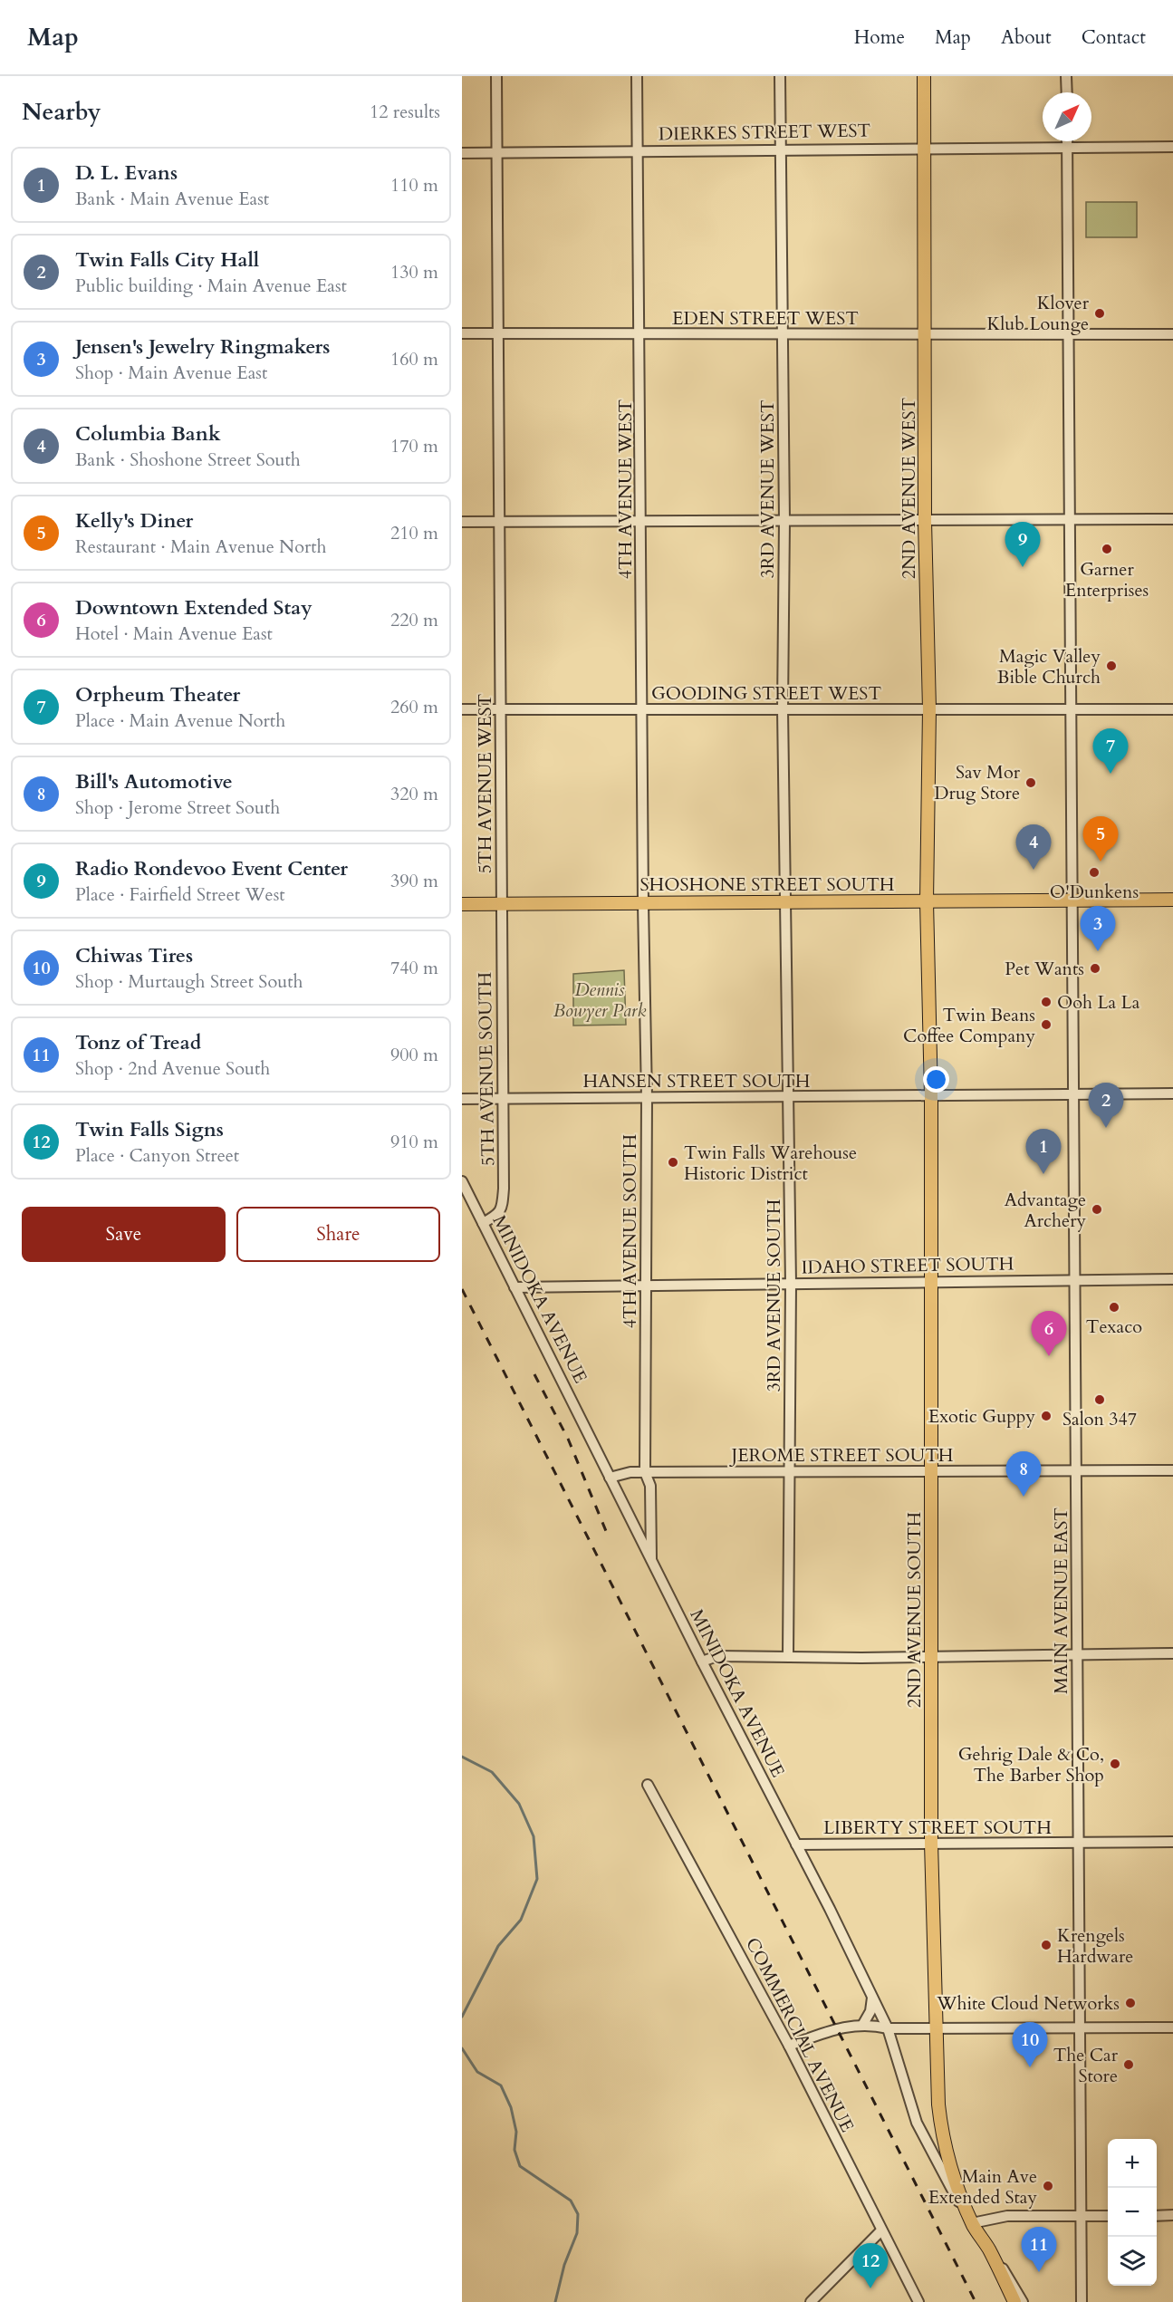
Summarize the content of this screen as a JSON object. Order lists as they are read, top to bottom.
{
  "streets": {
    "main road": ["2ND AVENUE WEST", "SHOSHONE STREET SOUTH", "2ND AVENUE SOUTH"],
    "street": [
      "DIERKES STREET WEST",
      "EDEN STREET WEST",
      "4TH AVENUE WEST",
      "3RD AVENUE WEST",
      "GOODING STREET WEST",
      "5TH AVENUE WEST",
      "5TH AVENUE SOUTH",
      "HANSEN STREET SOUTH",
      "4TH AVENUE SOUTH",
      "IDAHO STREET SOUTH",
      "3RD AVENUE SOUTH",
      "MINIDOKA AVENUE",
      "JEROME STREET SOUTH",
      "MAIN AVENUE EAST",
      "LIBERTY STREET SOUTH",
      "COMMERCIAL AVENUE"
    ]
  },
  "crossings": [
    ["DIERKES STREET WEST", "2ND AVENUE WEST"],
    ["DIERKES STREET WEST", "4TH AVENUE WEST"],
    ["DIERKES STREET WEST", "3RD AVENUE WEST"],
    ["DIERKES STREET WEST", "5TH AVENUE WEST"],
    ["DIERKES STREET WEST", "MAIN AVENUE EAST"],
    ["EDEN STREET WEST", "2ND AVENUE WEST"],
    ["EDEN STREET WEST", "4TH AVENUE WEST"],
    ["EDEN STREET WEST", "3RD AVENUE WEST"],
    ["EDEN STREET WEST", "5TH AVENUE WEST"],
    ["EDEN STREET WEST", "MAIN AVENUE EAST"],
    ["2ND AVENUE WEST", "GOODING STREET WEST"],
    ["2ND AVENUE WEST", "SHOSHONE STREET SOUTH"],
    ["2ND AVENUE WEST", "2ND AVENUE SOUTH"],
    ["4TH AVENUE WEST", "GOODING STREET WEST"],
    ["4TH AVENUE WEST", "SHOSHONE STREET SOUTH"],
    ["4TH AVENUE WEST", "4TH AVENUE SOUTH"],
    ["3RD AVENUE WEST", "GOODING STREET WEST"],
    ["3RD AVENUE WEST", "SHOSHONE STREET SOUTH"],
    ["3RD AVENUE WEST", "3RD AVENUE SOUTH"],
    ["GOODING STREET WEST", "5TH AVENUE WEST"],
    ["GOODING STREET WEST", "MAIN AVENUE EAST"],
    ["5TH AVENUE WEST", "SHOSHONE STREET SOUTH"],
    ["5TH AVENUE WEST", "5TH AVENUE SOUTH"],
    ["SHOSHONE STREET SOUTH", "5TH AVENUE SOUTH"],
    ["SHOSHONE STREET SOUTH", "4TH AVENUE SOUTH"],
    ["SHOSHONE STREET SOUTH", "3RD AVENUE SOUTH"],
    ["SHOSHONE STREET SOUTH", "MAIN AVENUE EAST"],
    ["SHOSHONE STREET SOUTH", "2ND AVENUE SOUTH"],
    ["5TH AVENUE SOUTH", "HANSEN STREET SOUTH"],
    ["5TH AVENUE SOUTH", "MINIDOKA AVENUE"],
    ["HANSEN STREET SOUTH", "4TH AVENUE SOUTH"],
    ["HANSEN STREET SOUTH", "3RD AVENUE SOUTH"],
    ["HANSEN STREET SOUTH", "MAIN AVENUE EAST"],
    ["HANSEN STREET SOUTH", "2ND AVENUE SOUTH"],
    ["4TH AVENUE SOUTH", "IDAHO STREET SOUTH"],
    ["4TH AVENUE SOUTH", "MINIDOKA AVENUE"],
    ["4TH AVENUE SOUTH", "JEROME STREET SOUTH"],
    ["IDAHO STREET SOUTH", "3RD AVENUE SOUTH"],
    ["IDAHO STREET SOUTH", "MINIDOKA AVENUE"],
    ["IDAHO STREET SOUTH", "MAIN AVENUE EAST"],
    ["IDAHO STREET SOUTH", "2ND AVENUE SOUTH"],
    ["3RD AVENUE SOUTH", "JEROME STREET SOUTH"],
    ["MINIDOKA AVENUE", "JEROME STREET SOUTH"],
    ["MINIDOKA AVENUE", "2ND AVENUE SOUTH"],
    ["MINIDOKA AVENUE", "LIBERTY STREET SOUTH"],
    ["JEROME STREET SOUTH", "MAIN AVENUE EAST"],
    ["JEROME STREET SOUTH", "2ND AVENUE SOUTH"],
    ["MAIN AVENUE EAST", "LIBERTY STREET SOUTH"],
    ["2ND AVENUE SOUTH", "LIBERTY STREET SOUTH"]
  ],
  "parks": ["Dennis Bowyer Park"],
  "places": [
    "Klover Klub Lounge",
    "Garner Enterprises",
    "Magic Valley Bible Church",
    "Sav Mor Drug Store",
    "O'Dunkens",
    "Pet Wants",
    "Ooh La La",
    "Twin Beans Coffee Company",
    "Twin Falls Warehouse Historic District",
    "Advantage Archery",
    "Texaco",
    "Salon 347",
    "Exotic Guppy",
    "Gehrig Dale & Co, The Barber Shop",
    "Krengels Hardware",
    "White Cloud Networks",
    "The Car Store",
    "Main Ave Extended Stay"
  ],
  "north": "top right",
  "page": {
    "header": "Map",
    "nav": [
      "Home",
      "Map",
      "About",
      "Contact"
    ],
    "heading": ["Nearby", "12 results"],
    "list": [
      {
        "mark": "1",
        "name": "D. L. Evans",
        "note": "Bank · Main Avenue East",
        "value": "110 m"
      },
      {
        "mark": "2",
        "name": "Twin Falls City Hall",
        "note": "Public building · Main Avenue East",
        "value": "130 m"
      },
      {
        "mark": "3",
        "name": "Jensen's Jewelry Ringmakers",
        "note": "Shop · Main Avenue East",
        "value": "160 m"
      },
      {
        "mark": "4",
        "name": "Columbia Bank",
        "note": "Bank · Shoshone Street South",
        "value": "170 m"
      },
      {
        "mark": "5",
        "name": "Kelly's Diner",
        "note": "Restaurant · Main Avenue North",
        "value": "210 m"
      },
      {
        "mark": "6",
        "name": "Downtown Extended Stay",
        "note": "Hotel · Main Avenue East",
        "value": "220 m"
      },
      {
        "mark": "7",
        "name": "Orpheum Theater",
        "note": "Place · Main Avenue North",
        "value": "260 m"
      },
      {
        "mark": "8",
        "name": "Bill's Automotive",
        "note": "Shop · Jerome Street South",
        "value": "320 m"
      },
      {
        "mark": "9",
        "name": "Radio Rondevoo Event Center",
        "note": "Place · Fairfield Street West",
        "value": "390 m"
      },
      {
        "mark": "10",
        "name": "Chiwas Tires",
        "note": "Shop · Murtaugh Street South",
        "value": "740 m"
      },
      {
        "mark": "11",
        "name": "Tonz of Tread",
        "note": "Shop · 2nd Avenue South",
        "value": "900 m"
      },
      {
        "mark": "12",
        "name": "Twin Falls Signs",
        "note": "Place · Canyon Street",
        "value": "910 m"
      }
    ],
    "pins": [
      "9",
      "7",
      "5",
      "4",
      "3",
      "2",
      "1",
      "6",
      "8",
      "10",
      "11",
      "12"
    ],
    "buttons": ["Save", "Share"],
    "map_buttons": ["+", "−"]
  }
}
